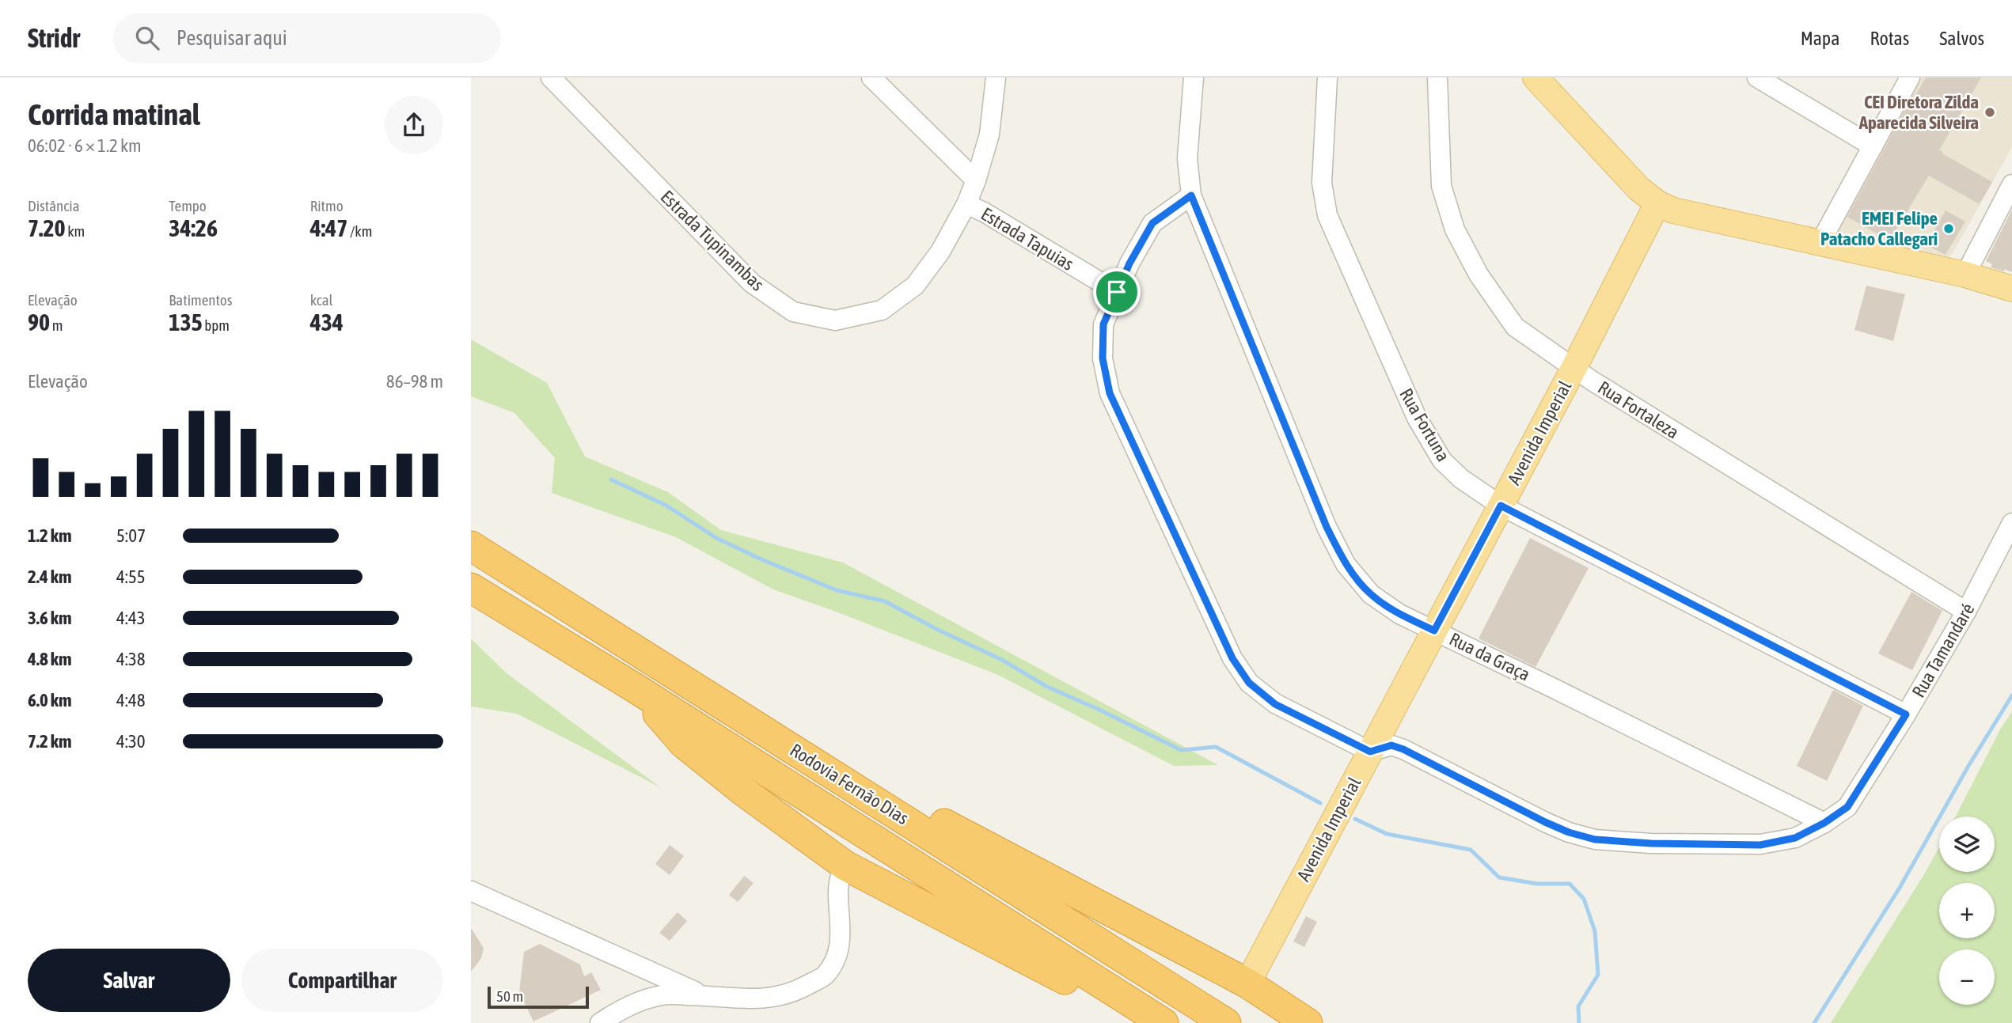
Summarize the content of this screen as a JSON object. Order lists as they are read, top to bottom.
{
  "streets": {
    "highway": ["Rodovia Fernão Dias"],
    "main road": ["Avenida Imperial"],
    "street": [
      "Estrada Tapuias",
      "Estrada Tupinambas",
      "Rua Fortaleza",
      "Rua Fortuna",
      "Rua Tamandaré",
      "Rua da Graça"
    ]
  },
  "crossings": [
    ["Estrada Tapuias", "Estrada Tupinambas"],
    ["Rua Fortaleza", "Avenida Imperial"],
    ["Rua Fortaleza", "Rua Tamandaré"],
    ["Rua Fortuna", "Avenida Imperial"],
    ["Rua Fortuna", "Rua Tamandaré"],
    ["Avenida Imperial", "Rua Tamandaré"],
    ["Avenida Imperial", "Rua da Graça"],
    ["Rua Tamandaré", "Rua da Graça"]
  ],
  "places": ["CEI Diretora Zilda Aparecida Silveira", "EMEI Felipe Patacho Callegari"],
  "scale_bar": "50 m",
  "page": {
    "header": "Stridr",
    "search": "Pesquisar aqui",
    "nav": ["Mapa", "Rotas", "Salvos"],
    "heading": ["Corrida matinal", "06:02 · 6 × 1.2 km"],
    "stats": [
      ["Distância", "7.20 km"],
      ["Tempo", "34:26"],
      ["Ritmo", "4:47 /km"],
      ["Elevação", "90 m"],
      ["Batimentos", "135 bpm"],
      ["kcal", "434"]
    ],
    "chart": ["Elevação", "86–98 m"],
    "list": [
      {
        "name": "1.2 km",
        "note": "5:07"
      },
      {
        "name": "2.4 km",
        "note": "4:55"
      },
      {
        "name": "3.6 km",
        "note": "4:43"
      },
      {
        "name": "4.8 km",
        "note": "4:38"
      },
      {
        "name": "6.0 km",
        "note": "4:48"
      },
      {
        "name": "7.2 km",
        "note": "4:30"
      }
    ],
    "map_buttons": ["+", "−"],
    "buttons": ["Salvar", "Compartilhar"],
    "scale": "50 m"
  }
}
